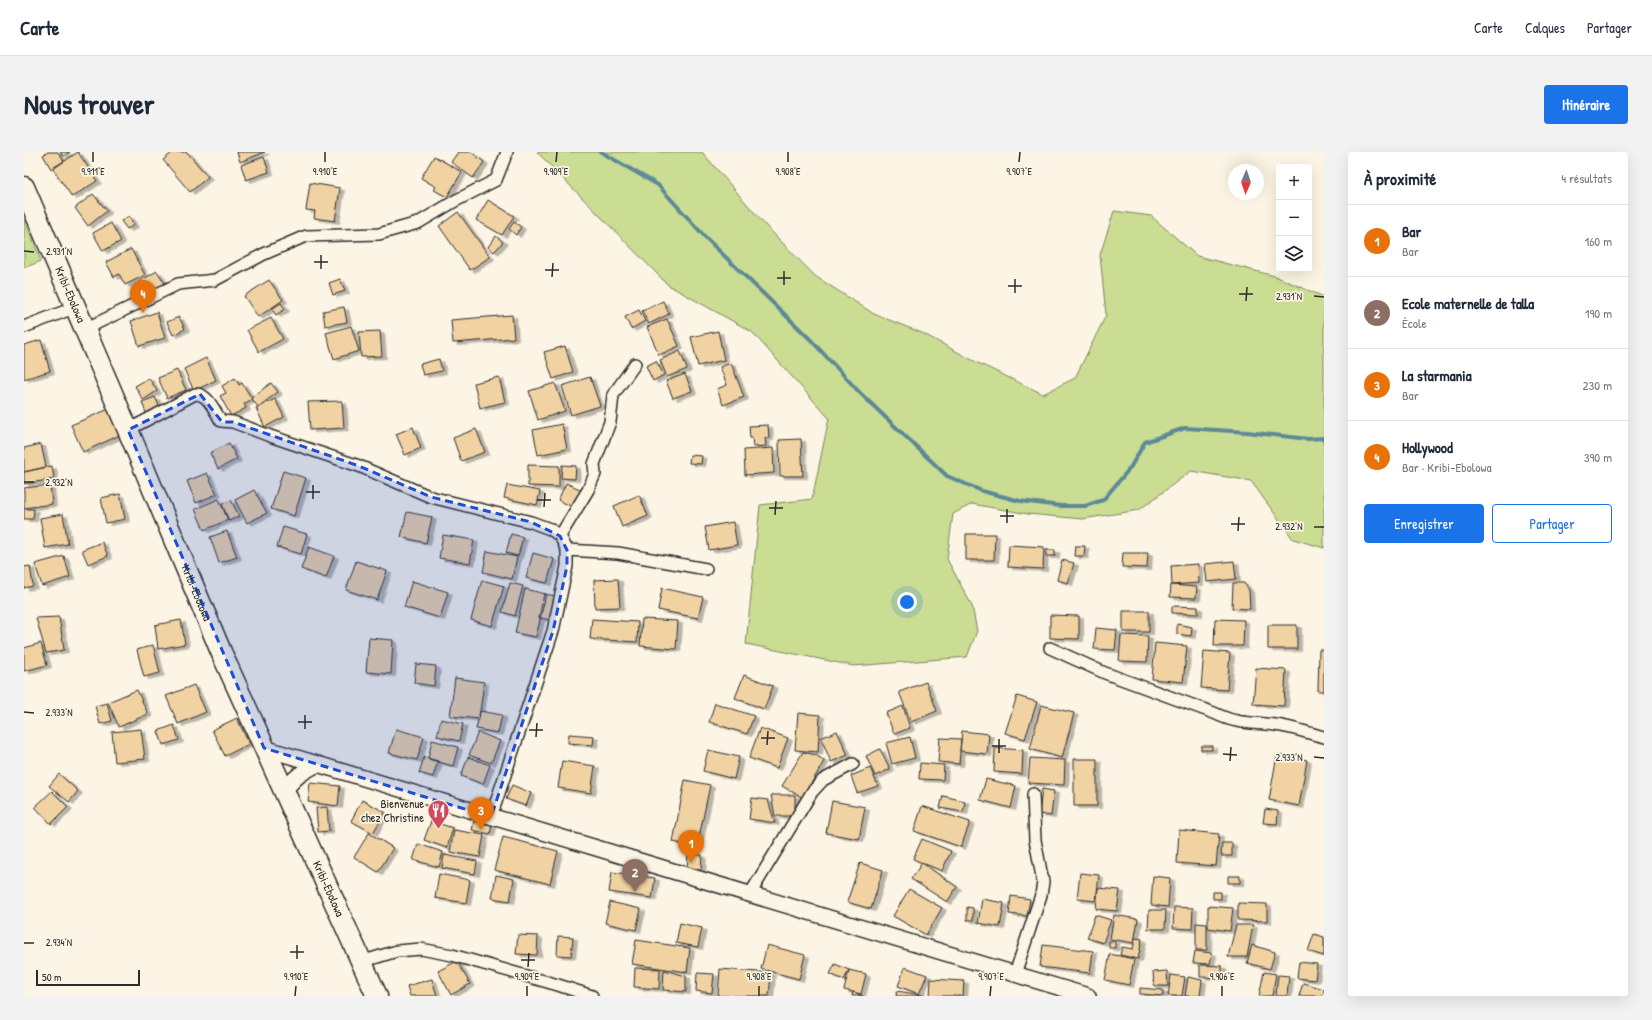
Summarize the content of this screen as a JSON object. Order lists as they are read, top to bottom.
{
  "streets": {
    "highway": ["Kribi-Ebolowa"]
  },
  "places": {
    "restaurant": ["Bienvenue chez Christine"]
  },
  "scale_bar": "50 m",
  "north": "bottom",
  "page": {
    "header": "Carte",
    "nav": ["Carte", "Calques", "Partager"],
    "title": "Nous trouver",
    "buttons": [
      "Itinéraire",
      ["Enregistrer", "Partager"]
    ],
    "heading": ["À proximité", "4 résultats"],
    "map_buttons": ["+", "−"],
    "list": [
      {
        "mark": "1",
        "name": "Bar",
        "note": "Bar",
        "value": "160 m"
      },
      {
        "mark": "2",
        "name": "Ecole maternelle de talla",
        "note": "École",
        "value": "190 m"
      },
      {
        "mark": "3",
        "name": "La starmania",
        "note": "Bar",
        "value": "230 m"
      },
      {
        "mark": "4",
        "name": "Hollywood",
        "note": "Bar · Kribi-Ebolowa",
        "value": "390 m"
      }
    ],
    "pins": [
      "4",
      "3",
      "1",
      "2"
    ],
    "scale": "50 m"
  },
  "coordinates": [
    "9.911°E",
    "9.910°E",
    "9.909°E",
    "9.908°E",
    "9.907°E",
    "2.931°N",
    "2.932°N",
    "2.933°N",
    "2.934°N",
    "9.906°E"
  ]
}
